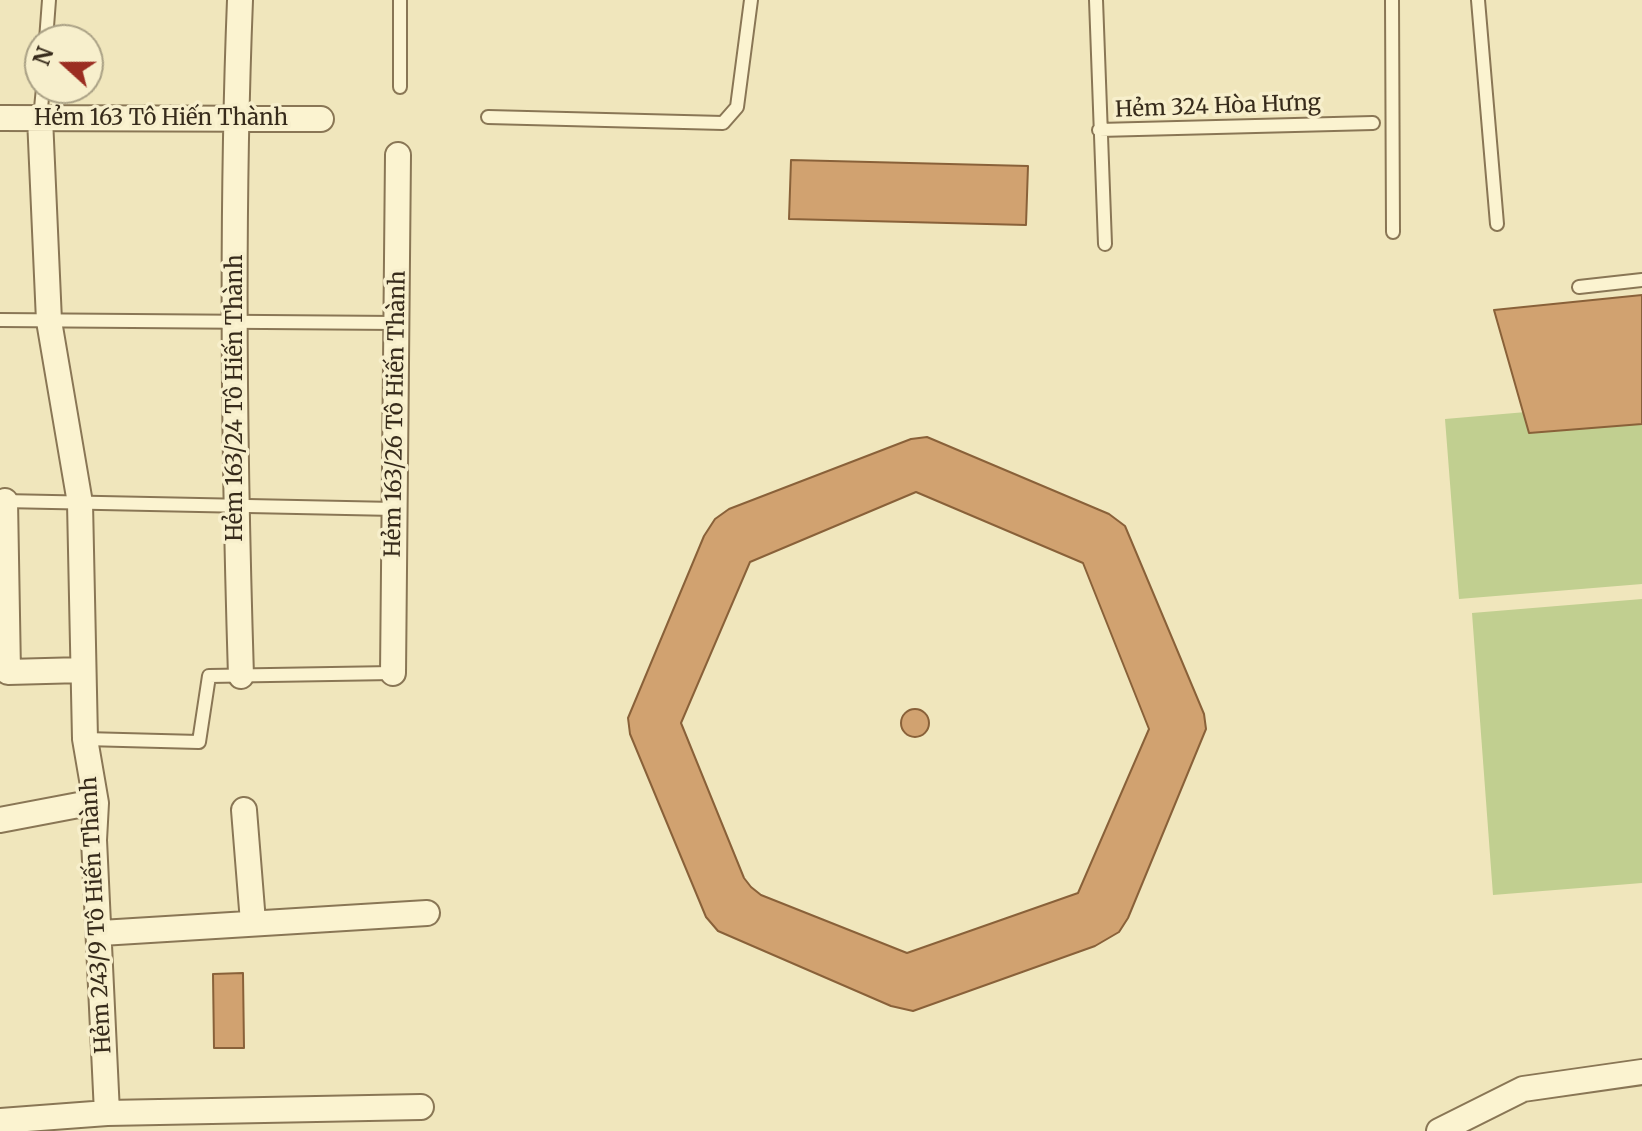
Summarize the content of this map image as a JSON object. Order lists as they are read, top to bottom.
{
  "streets": {
    "street": [
      "Hẻm 163 Tô Hiến Thành",
      "Hẻm 163/24 Tô Hiến Thành",
      "Hẻm 163/26 Tô Hiến Thành",
      "Hẻm 243/9 Tô Hiến Thành"
    ],
    "lane": ["Hẻm 324 Hòa Hưng"]
  },
  "crossings": [
    ["Hẻm 163 Tô Hiến Thành", "Hẻm 163/24 Tô Hiến Thành"],
    ["Hẻm 163 Tô Hiến Thành", "Hẻm 243/9 Tô Hiến Thành"]
  ],
  "north": "left"
}
